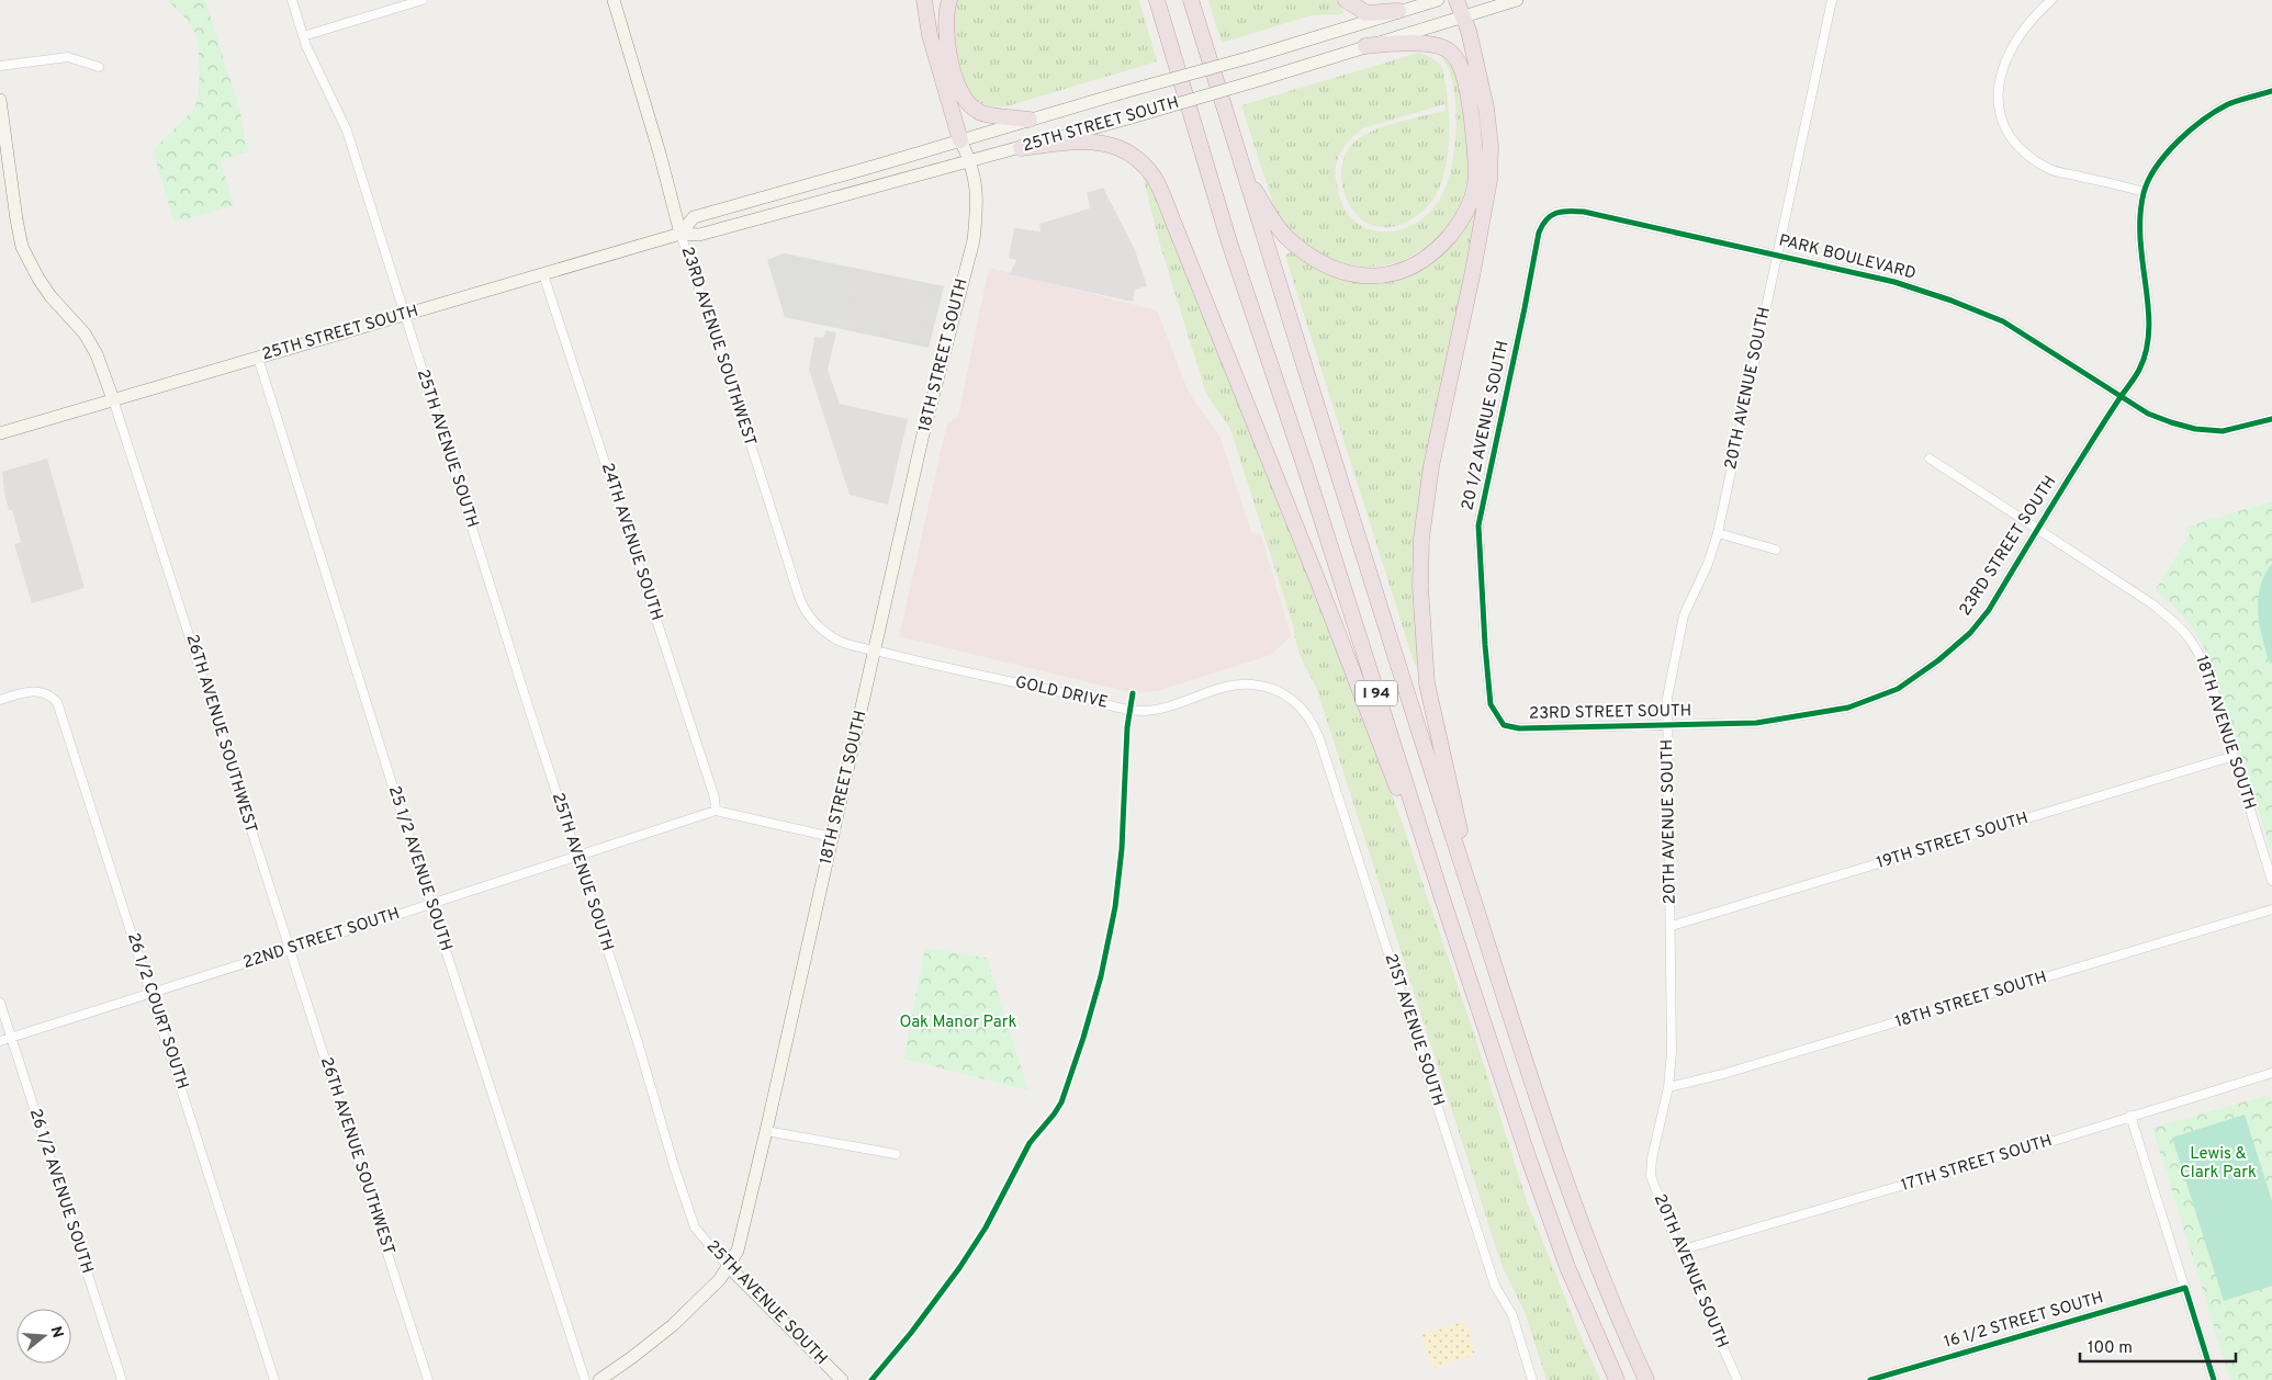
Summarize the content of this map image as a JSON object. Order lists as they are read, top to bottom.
{
  "streets": {
    "highway": ["I 94"],
    "main road": [
      "25TH STREET SOUTH",
      "23RD AVENUE SOUTHWEST",
      "18TH STREET SOUTH",
      "25TH AVENUE SOUTH",
      "26TH AVENUE SOUTHWEST"
    ],
    "street": [
      "PARK BOULEVARD",
      "20TH AVENUE SOUTH",
      "20 1/2 AVENUE SOUTH",
      "24TH AVENUE SOUTH",
      "23RD STREET SOUTH",
      "GOLD DRIVE",
      "18TH AVENUE SOUTH",
      "19TH STREET SOUTH",
      "25 1/2 AVENUE SOUTH",
      "22ND STREET SOUTH",
      "26 1/2 COURT SOUTH",
      "21ST AVENUE SOUTH",
      "17TH STREET SOUTH",
      "26 1/2 AVENUE SOUTH",
      "16 1/2 STREET SOUTH"
    ]
  },
  "crossings": [
    ["25TH STREET SOUTH", "23RD AVENUE SOUTHWEST"],
    ["25TH STREET SOUTH", "18TH STREET SOUTH"],
    ["25TH STREET SOUTH", "25TH AVENUE SOUTH"],
    ["25TH STREET SOUTH", "24TH AVENUE SOUTH"],
    ["25TH STREET SOUTH", "26TH AVENUE SOUTHWEST"],
    ["25TH STREET SOUTH", "25 1/2 AVENUE SOUTH"],
    ["PARK BOULEVARD", "20TH AVENUE SOUTH"],
    ["PARK BOULEVARD", "20 1/2 AVENUE SOUTH"],
    ["PARK BOULEVARD", "23RD STREET SOUTH"],
    ["23RD AVENUE SOUTHWEST", "18TH STREET SOUTH"],
    ["23RD AVENUE SOUTHWEST", "GOLD DRIVE"],
    ["18TH STREET SOUTH", "20TH AVENUE SOUTH"],
    ["18TH STREET SOUTH", "25TH AVENUE SOUTH"],
    ["18TH STREET SOUTH", "GOLD DRIVE"],
    ["20TH AVENUE SOUTH", "23RD STREET SOUTH"],
    ["20TH AVENUE SOUTH", "19TH STREET SOUTH"],
    ["20TH AVENUE SOUTH", "17TH STREET SOUTH"],
    ["20 1/2 AVENUE SOUTH", "23RD STREET SOUTH"],
    ["25TH AVENUE SOUTH", "22ND STREET SOUTH"],
    ["24TH AVENUE SOUTH", "22ND STREET SOUTH"],
    ["23RD STREET SOUTH", "18TH AVENUE SOUTH"],
    ["GOLD DRIVE", "21ST AVENUE SOUTH"],
    ["18TH AVENUE SOUTH", "19TH STREET SOUTH"],
    ["26TH AVENUE SOUTHWEST", "22ND STREET SOUTH"],
    ["25 1/2 AVENUE SOUTH", "22ND STREET SOUTH"],
    ["22ND STREET SOUTH", "26 1/2 COURT SOUTH"],
    ["22ND STREET SOUTH", "26 1/2 AVENUE SOUTH"]
  ],
  "parks": ["Oak Manor Park", "Lewis & Clark Park"],
  "scale_bar": "100 m",
  "north": "right"
}
